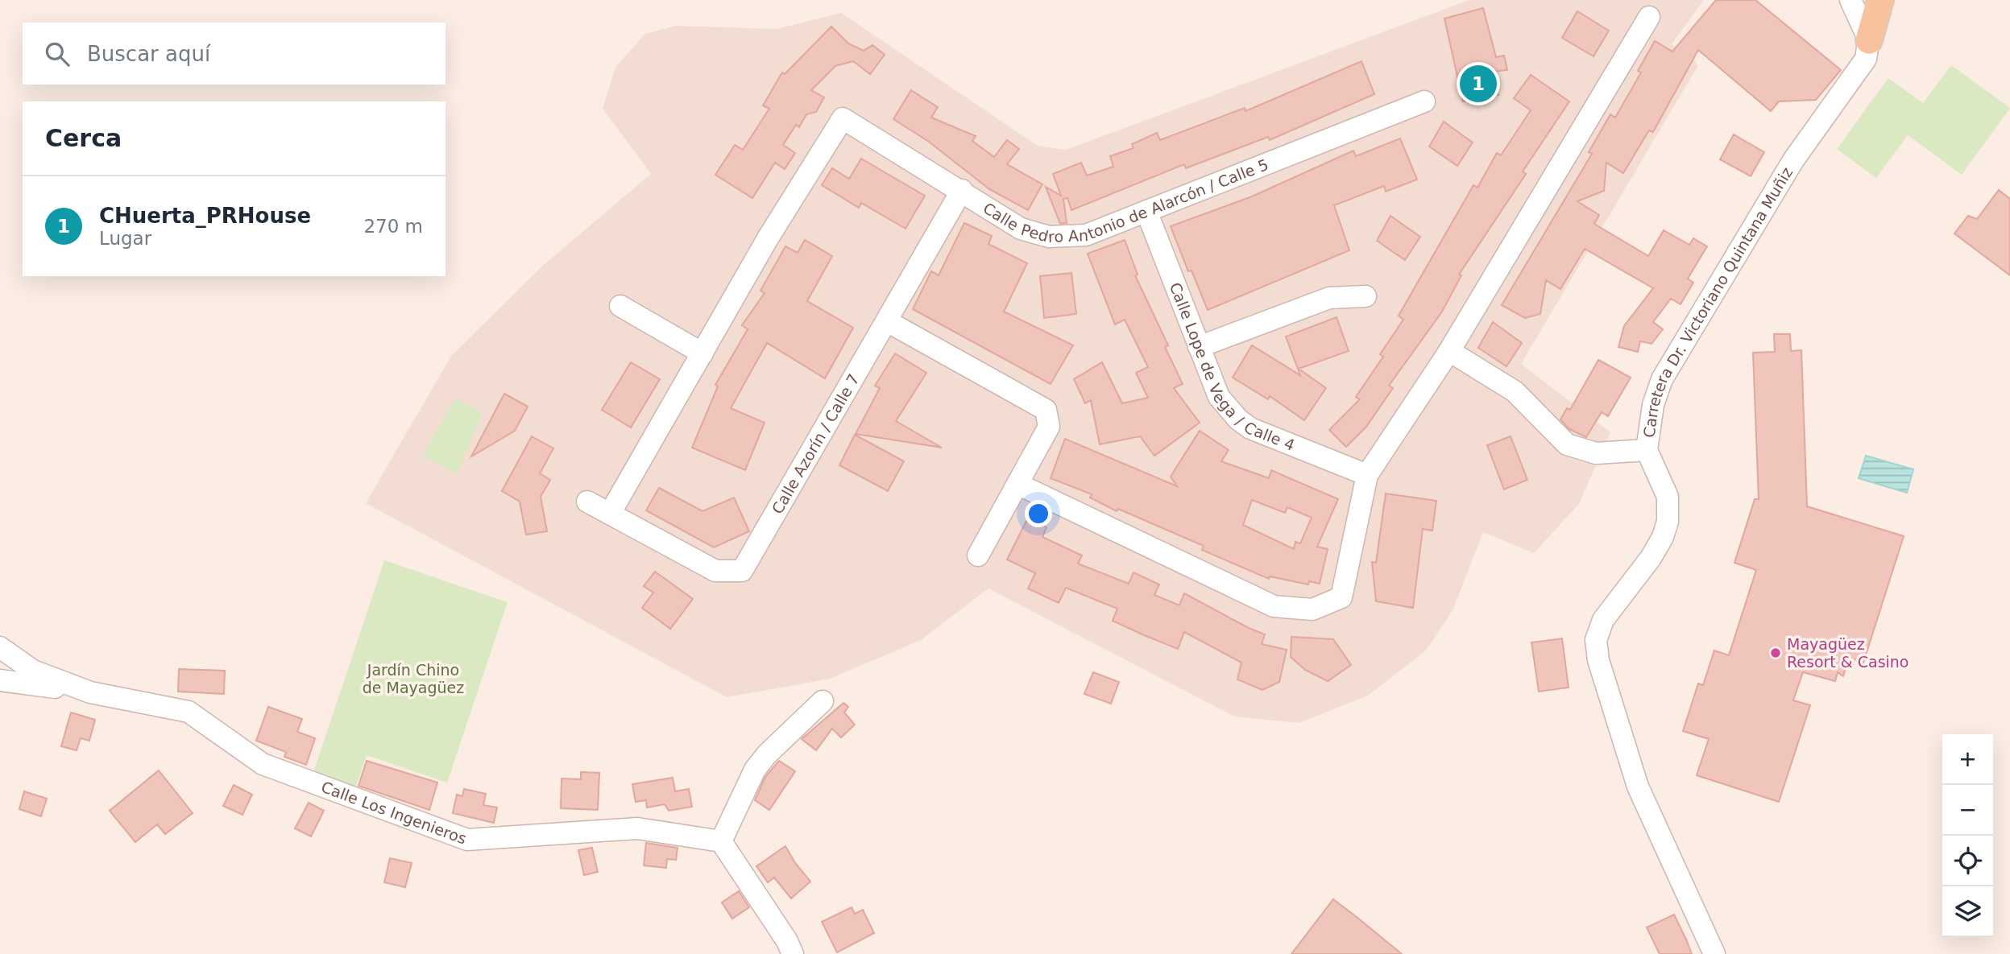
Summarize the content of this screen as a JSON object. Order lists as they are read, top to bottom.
{
  "streets": {
    "street": [
      "Calle Pedro Antonio de Alarcón / Calle 5",
      "Carretera Dr. Victoriano Quintana Muñiz",
      "Calle Lope de Vega / Calle 4",
      "Calle Azorín / Calle 7",
      "Calle Los Ingenieros"
    ]
  },
  "crossings": [
    ["Calle Pedro Antonio de Alarcón / Calle 5", "Calle Lope de Vega / Calle 4"],
    ["Calle Pedro Antonio de Alarcón / Calle 5", "Calle Azorín / Calle 7"]
  ],
  "parks": ["Jardín Chino de Mayagüez"],
  "places": ["Mayagüez Resort & Casino"],
  "page": {
    "search": "Buscar aquí",
    "pins": "1",
    "heading": "Cerca",
    "list": [
      {
        "mark": "1",
        "name": "CHuerta_PRHouse",
        "note": "Lugar",
        "value": "270 m"
      }
    ],
    "map_buttons": ["+", "−"]
  }
}
